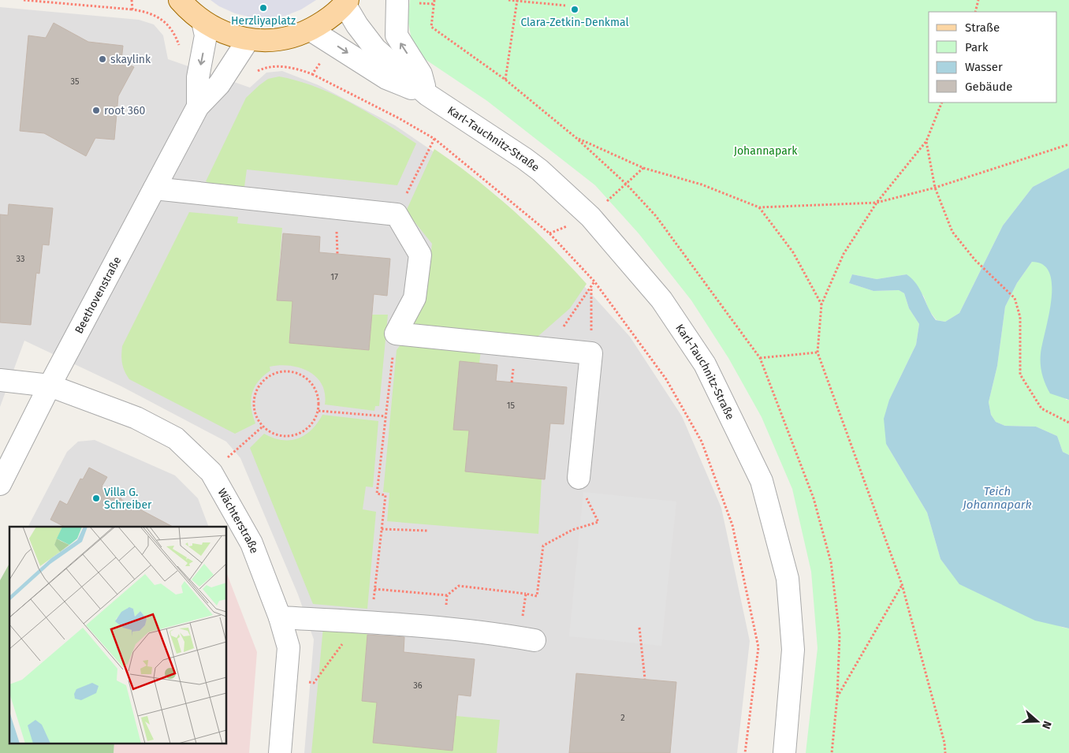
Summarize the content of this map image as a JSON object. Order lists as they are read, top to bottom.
{
  "streets": {
    "main road": ["Karl-Tauchnitz-Straße"],
    "street": ["Beethovenstraße", "Wächterstraße"]
  },
  "crossings": [
    ["Karl-Tauchnitz-Straße", "Beethovenstraße"],
    ["Beethovenstraße", "Wächterstraße"]
  ],
  "water": ["Teich Johannapark"],
  "parks": ["Johannapark"],
  "places": [
    "Herzliyaplatz",
    "Clara-Zetkin-Denkmal",
    "skaylink",
    "root 360",
    "Villa G. Schreiber"
  ],
  "house_numbers": [
    "35",
    "33",
    "17",
    "15",
    "36",
    "2"
  ],
  "legend": [
    "Straße",
    "Park",
    "Wasser",
    "Gebäude"
  ],
  "north": "right"
}
